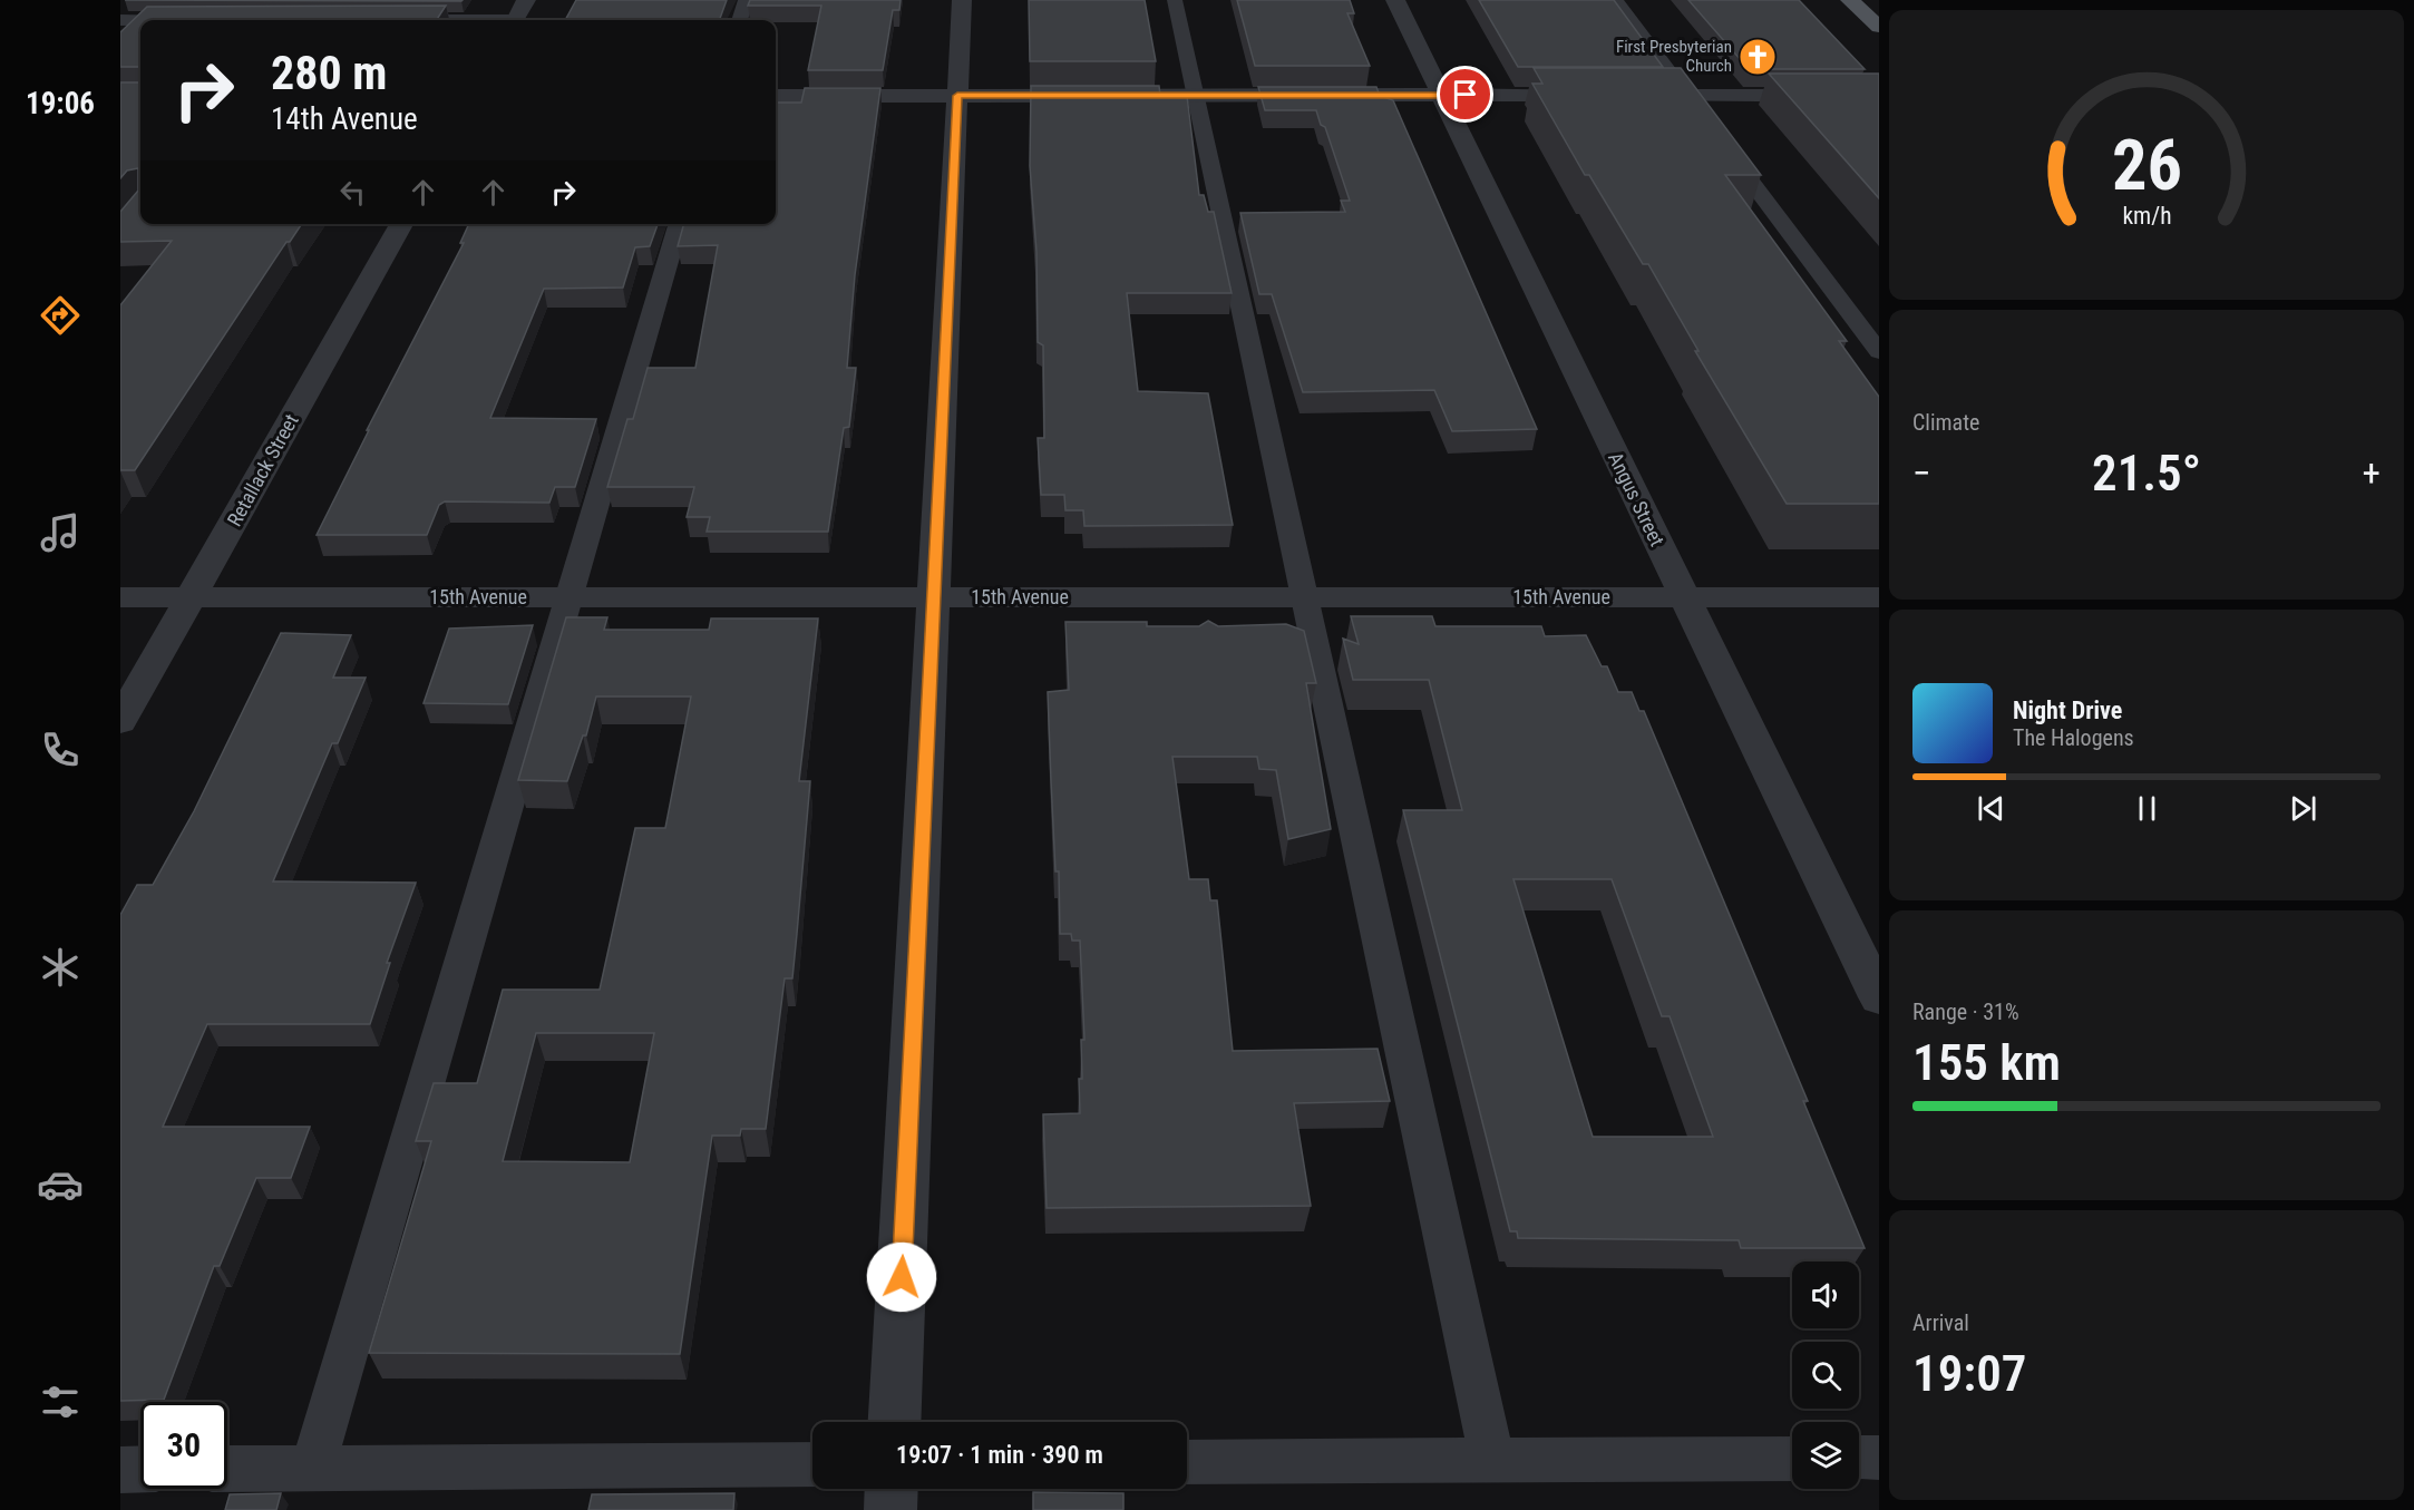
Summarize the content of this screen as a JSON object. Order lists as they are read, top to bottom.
{
  "streets": {
    "street": ["Retallack Street", "Angus Street", "15th Avenue"]
  },
  "crossings": [
    ["Retallack Street", "15th Avenue"],
    ["Angus Street", "15th Avenue"]
  ],
  "places": {
    "church": ["First Presbyterian Church"]
  },
  "page": {
    "tabs": "19:06",
    "turn": ["280 m", "14th Avenue"],
    "tile": [
      "Climate",
      ["Range · 31%", "155 km"],
      ["Arrival", "19:07"]
    ],
    "heat": ["−", "21.5°", "+"],
    "song": ["Night Drive", "The Halogens"],
    "limit": "30",
    "trip": "19:07 · 1 min · 390 m",
    "gauge": ["26", "km/h"]
  }
}
